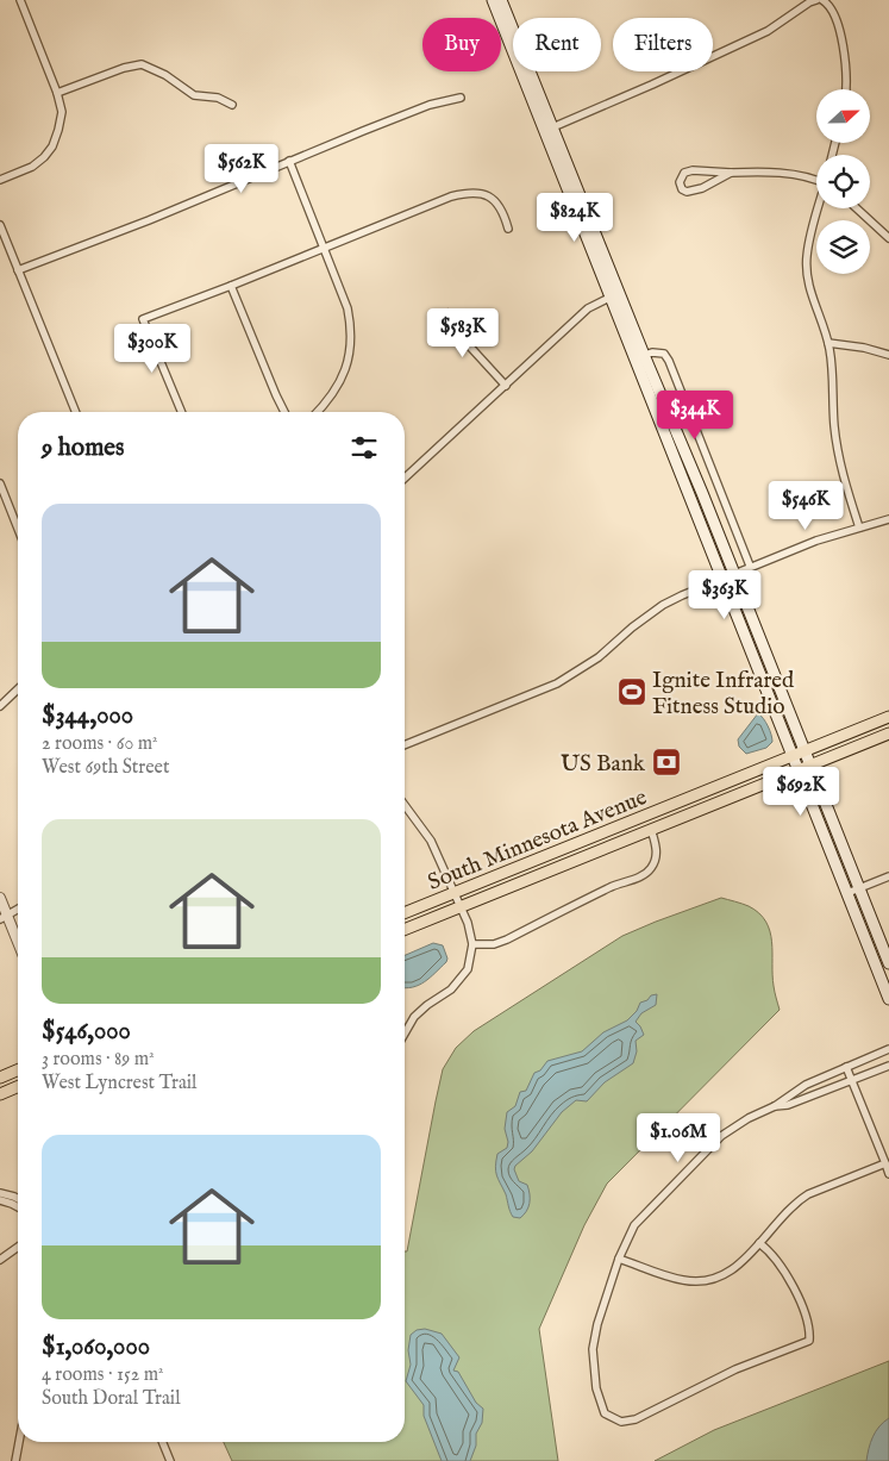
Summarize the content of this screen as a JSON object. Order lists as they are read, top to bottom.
{
  "streets": {
    "main road": ["South Minnesota Avenue"]
  },
  "places": {
    "sports": ["Ignite Infrared Fitness Studio"],
    "bank": ["US Bank"]
  },
  "north": "right",
  "page": {
    "chip": ["Buy", "Rent", "Filters"],
    "price": [
      "$562K",
      "$824K",
      "$583K",
      "$300K",
      "$344K",
      "$546K",
      "$363K",
      "$692K",
      "$1.06M"
    ],
    "heading": "9 homes",
    "list": [
      {
        "name": "$344,000",
        "note": "2 rooms · 60 m² · West 69th Street"
      },
      {
        "name": "$546,000",
        "note": "3 rooms · 89 m² · West Lyncrest Trail"
      },
      {
        "name": "$1,060,000",
        "note": "4 rooms · 152 m² · South Doral Trail"
      }
    ]
  }
}
